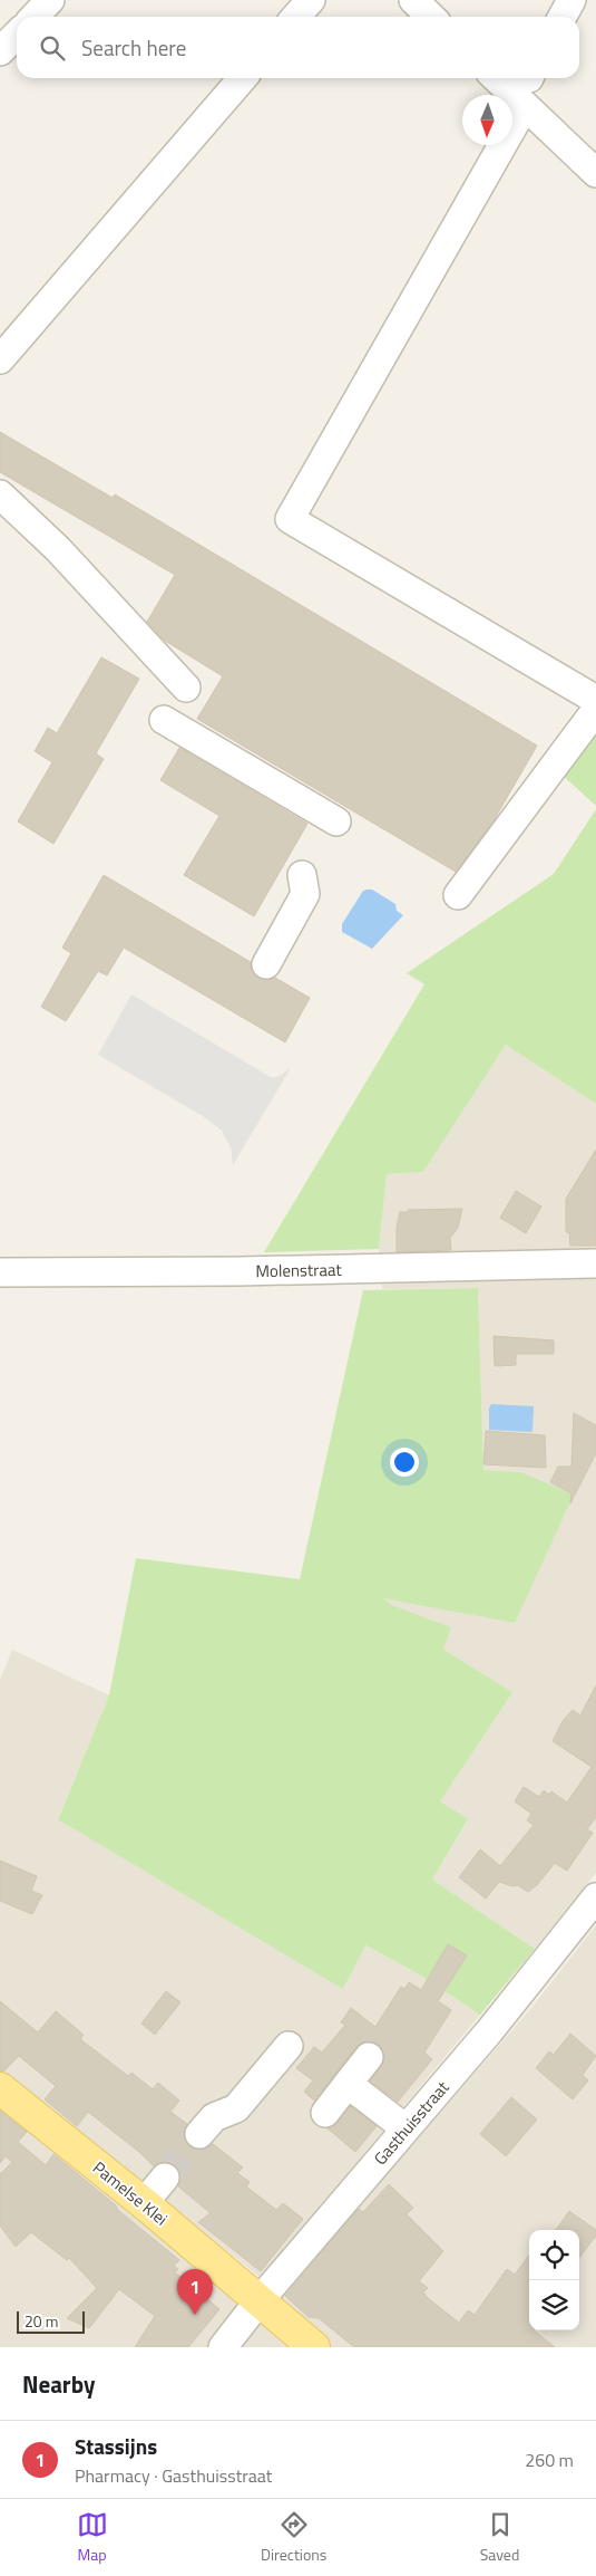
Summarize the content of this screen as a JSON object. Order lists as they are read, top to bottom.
{
  "streets": {
    "main road": ["Pamelse Klei"],
    "street": ["Molenstraat", "Gasthuisstraat"]
  },
  "crossings": [
    ["Gasthuisstraat", "Pamelse Klei"]
  ],
  "scale_bar": "20 m",
  "north": "bottom",
  "page": {
    "search": "Search here",
    "pins": "1",
    "scale": "20 m",
    "heading": "Nearby",
    "list": [
      {
        "mark": "1",
        "name": "Stassijns",
        "note": "Pharmacy · Gasthuisstraat",
        "value": "260 m"
      }
    ],
    "nav": ["Map", "Directions", "Saved"]
  }
}
